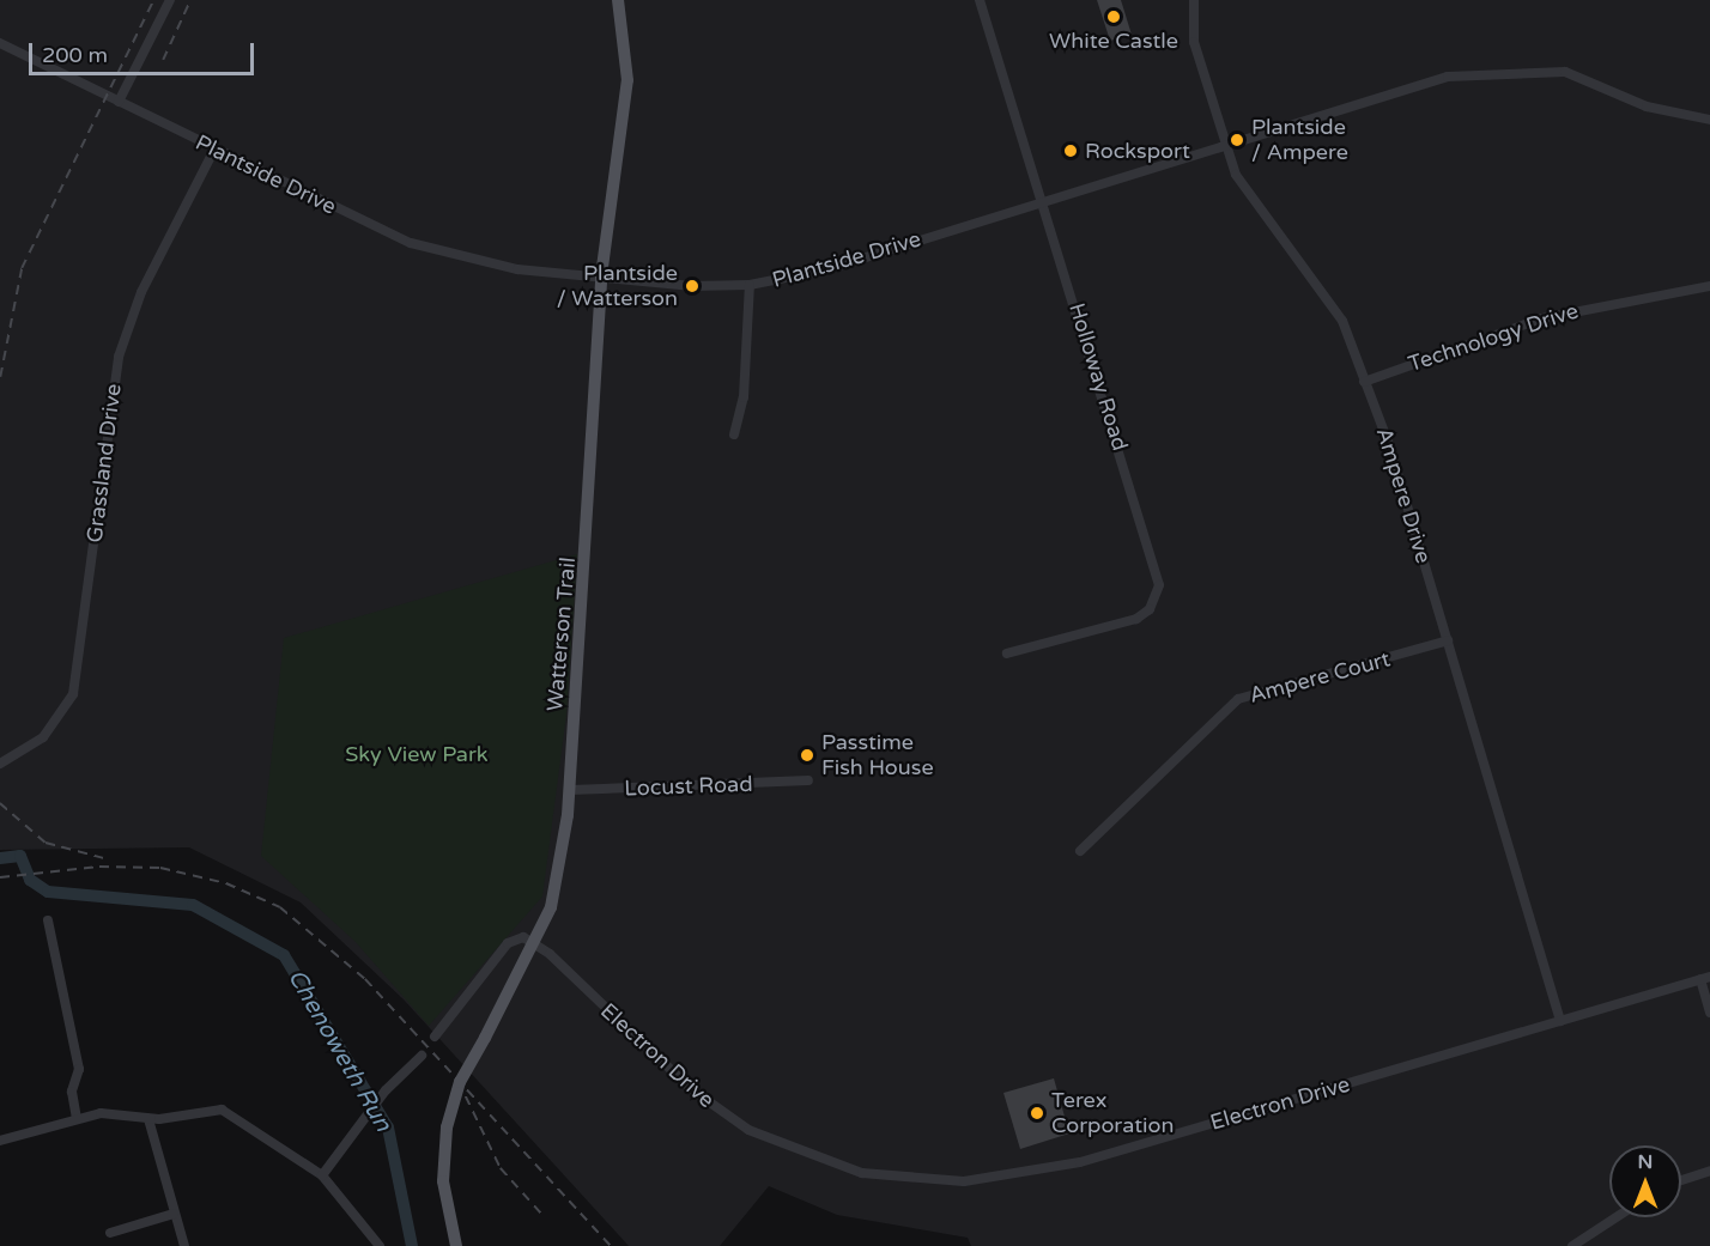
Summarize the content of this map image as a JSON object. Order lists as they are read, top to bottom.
{
  "streets": {
    "main road": ["Watterson Trail"],
    "street": [
      "Plantside Drive",
      "Technology Drive",
      "Holloway Road",
      "Grassland Drive",
      "Ampere Drive",
      "Ampere Court",
      "Locust Road",
      "Electron Drive"
    ]
  },
  "crossings": [
    ["Plantside Drive", "Holloway Road"],
    ["Plantside Drive", "Grassland Drive"],
    ["Plantside Drive", "Ampere Drive"],
    ["Plantside Drive", "Watterson Trail"],
    ["Technology Drive", "Ampere Drive"],
    ["Ampere Drive", "Ampere Court"],
    ["Ampere Drive", "Electron Drive"],
    ["Watterson Trail", "Locust Road"],
    ["Watterson Trail", "Electron Drive"]
  ],
  "water": ["Chenoweth Run"],
  "parks": ["Sky View Park"],
  "places": [
    "White Castle",
    "Plantside / Ampere",
    "Rocksport",
    "Plantside / Watterson",
    "Passtime Fish House",
    "Terex Corporation"
  ],
  "scale_bar": "200 m",
  "north": "top"
}
